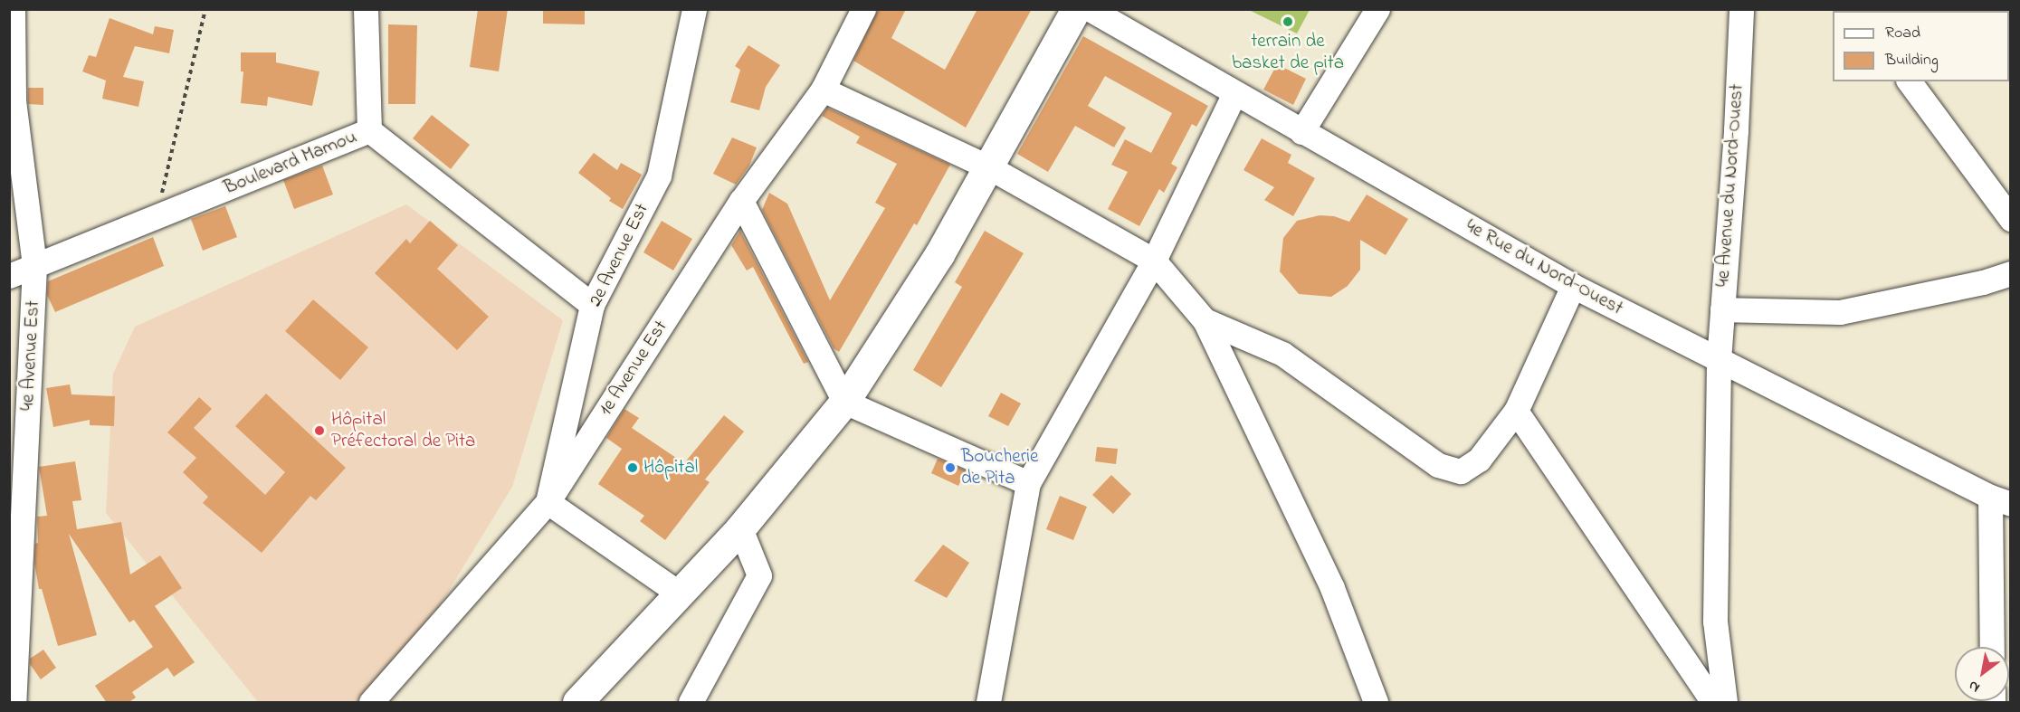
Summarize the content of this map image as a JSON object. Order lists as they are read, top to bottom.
{
  "streets": {
    "street": [
      "Boulevard Mamou",
      "4e Avenue du Nord-Ouest",
      "2e Avenue Est",
      "4e Rue du Nord-Ouest",
      "4e Avenue Est",
      "1e Avenue Est"
    ]
  },
  "crossings": [
    ["Boulevard Mamou", "2e Avenue Est"],
    ["Boulevard Mamou", "4e Avenue Est"],
    ["4e Avenue du Nord-Ouest", "4e Rue du Nord-Ouest"],
    ["2e Avenue Est", "1e Avenue Est"]
  ],
  "places": [
    "terrain de basket de pita",
    "Hôpital Préfectoral de Pita",
    "Hôpital",
    "Boucherie de Pita"
  ],
  "legend": ["Road", "Building"],
  "north": "bottom left"
}
